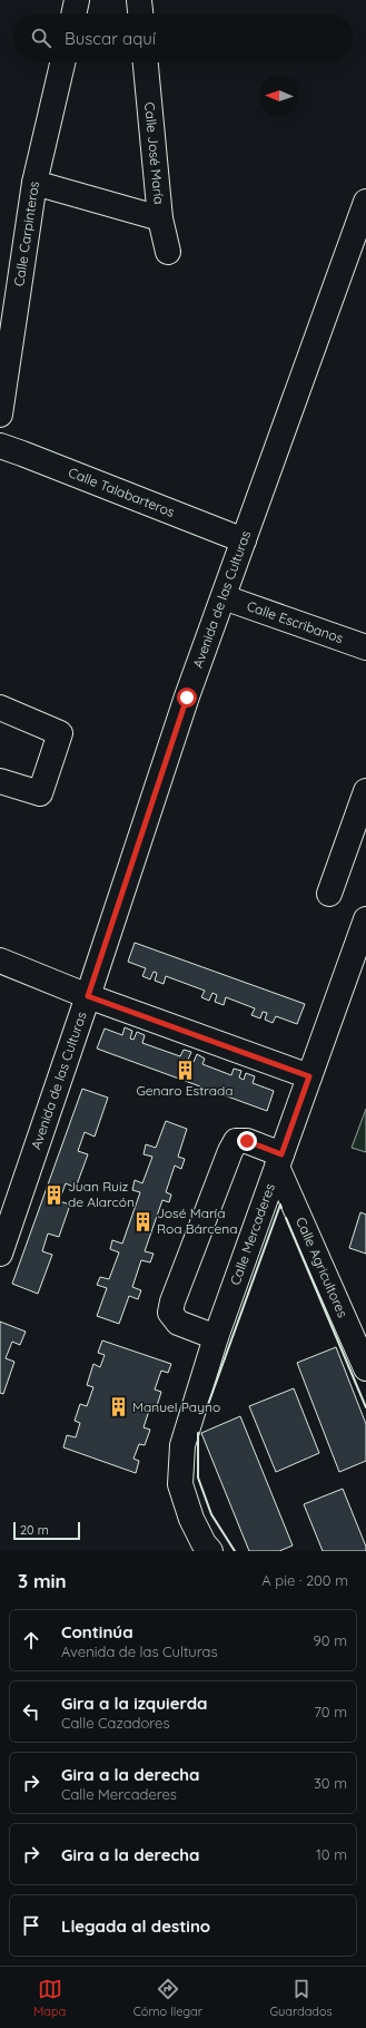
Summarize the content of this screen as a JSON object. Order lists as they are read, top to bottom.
{
  "streets": {
    "street": [
      "Calle José María",
      "Calle Carpinteros",
      "Calle Talabarteros",
      "Avenida de las Culturas",
      "Calle Escribanos",
      "Calle Mercaderes",
      "Calle Agricultores"
    ]
  },
  "crossings": [
    ["Calle Talabarteros", "Avenida de las Culturas"],
    ["Avenida de las Culturas", "Calle Escribanos"],
    ["Calle Mercaderes", "Calle Agricultores"]
  ],
  "places": {
    "building": [
      "Genaro Estrada",
      "Juan Ruiz de Alarcón",
      "José María Roa Bárcena",
      "Manuel Payno"
    ]
  },
  "scale_bar": "20 m",
  "north": "left",
  "page": {
    "search": "Buscar aquí",
    "scale": "20 m",
    "heading": ["3 min", "A pie · 200 m"],
    "list": [
      ["Continúa", "Avenida de las Culturas", "90 m"],
      ["Gira a la izquierda", "Calle Cazadores", "70 m"],
      ["Gira a la derecha", "Calle Mercaderes", "30 m"],
      ["Gira a la derecha", "10 m"],
      "Llegada al destino"
    ],
    "nav": ["Mapa", "Cómo llegar", "Guardados"]
  }
}
